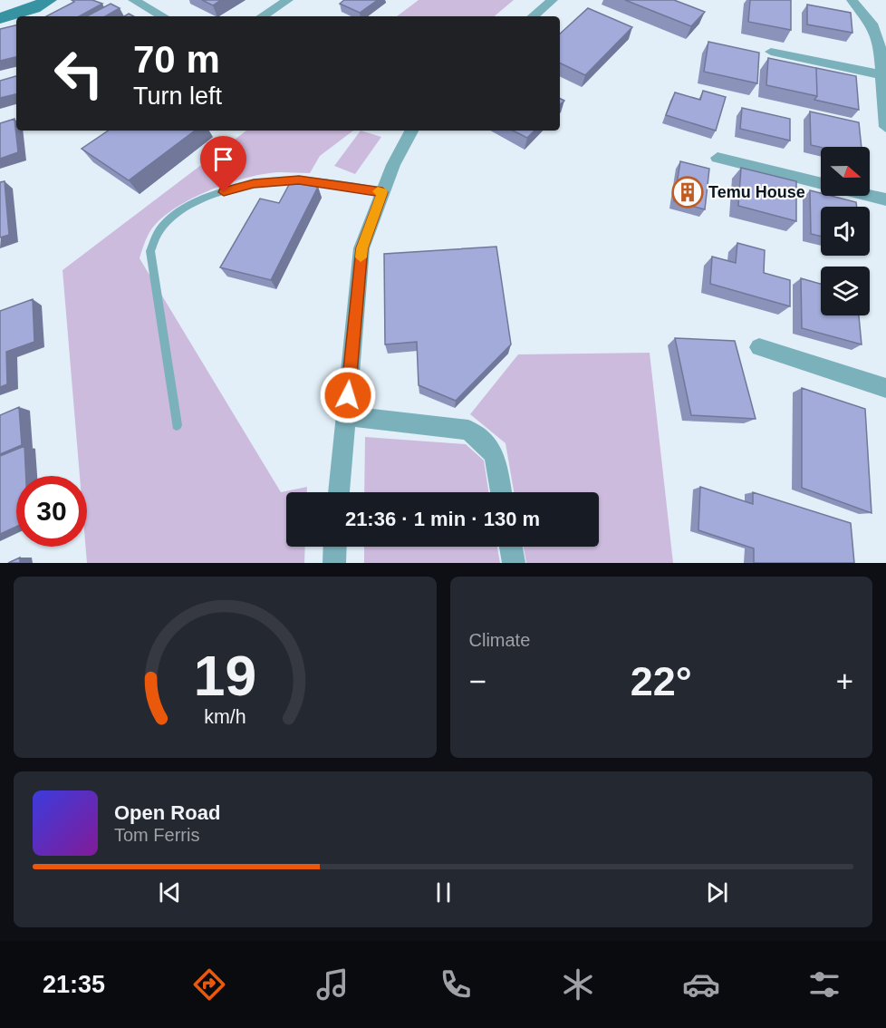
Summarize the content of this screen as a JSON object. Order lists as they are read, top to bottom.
{
  "places": {
    "building": ["Temu House"]
  },
  "north": "right",
  "page": {
    "turn": ["70 m", "Turn left"],
    "limit": "30",
    "trip": "21:36 · 1 min · 130 m",
    "tile": "Climate",
    "heat": ["−", "22°", "+"],
    "song": ["Open Road", "Tom Ferris"],
    "tabs": "21:35",
    "gauge": ["19", "km/h"]
  }
}
